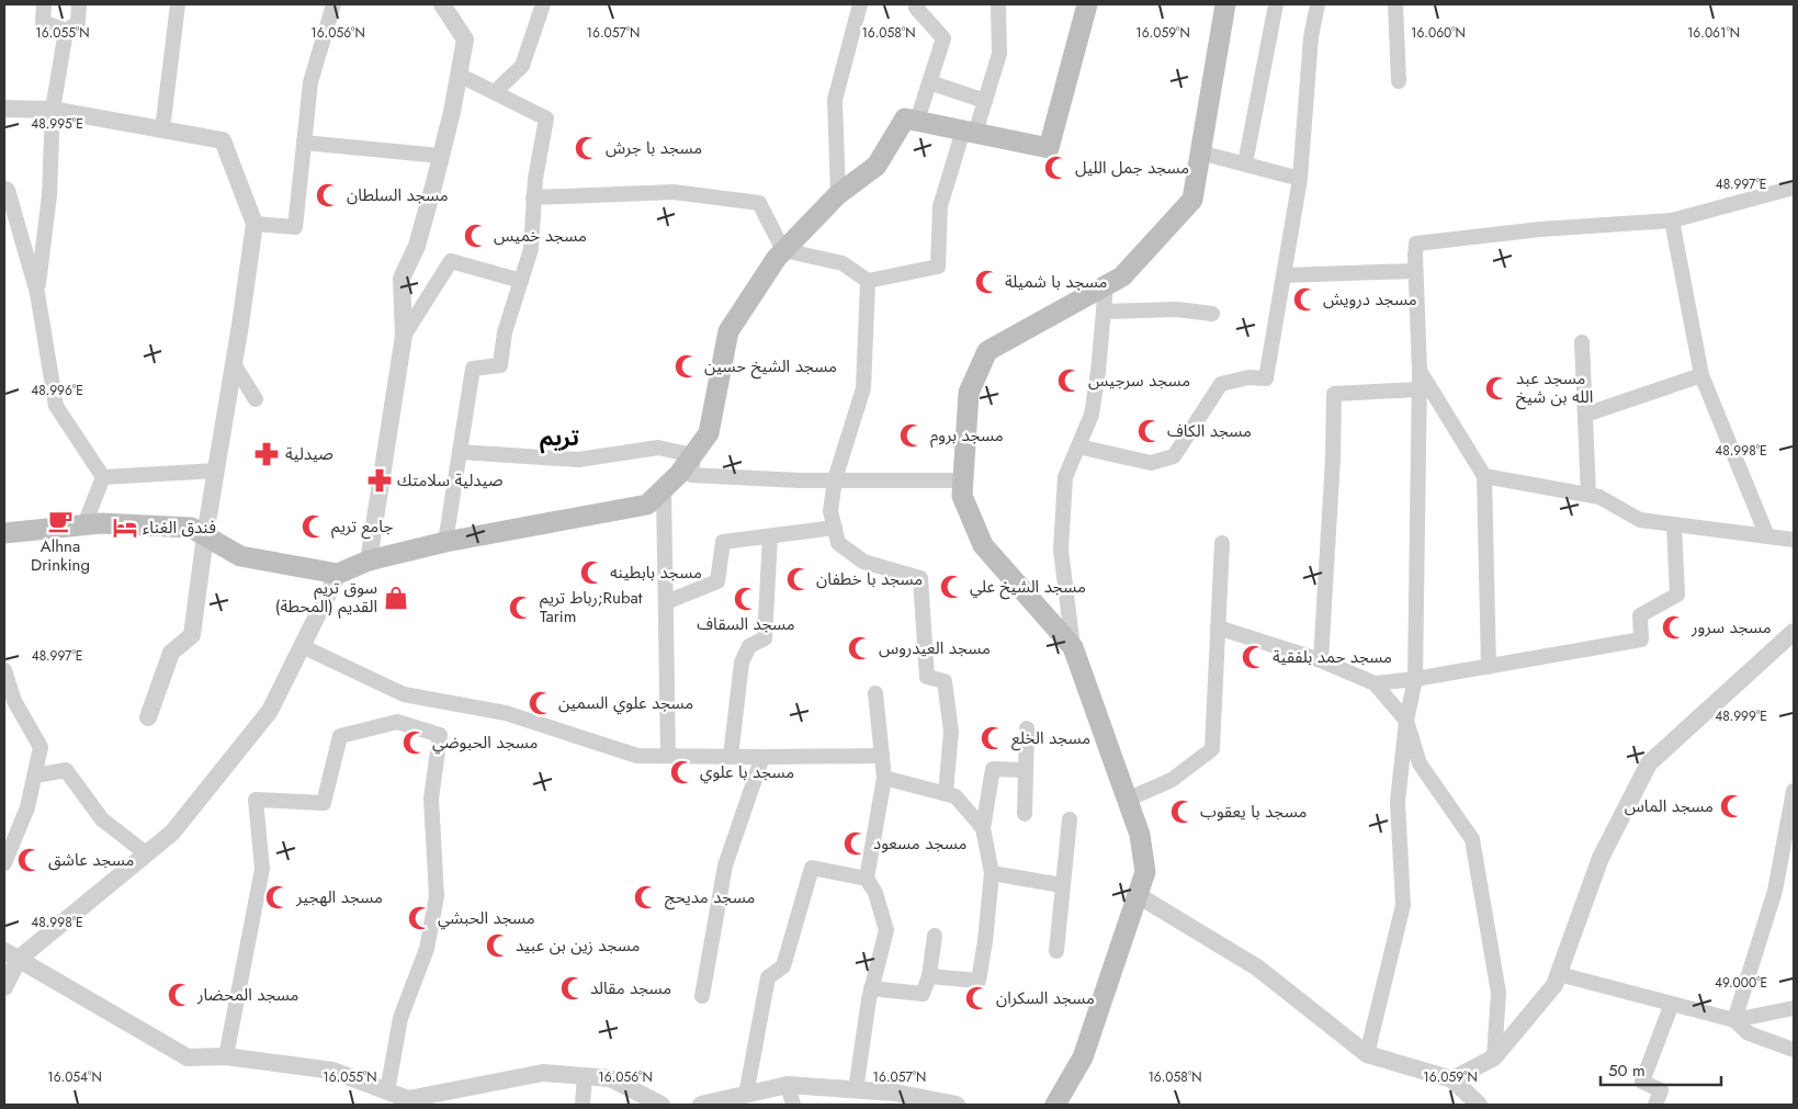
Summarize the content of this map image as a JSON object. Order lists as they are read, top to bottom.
{
  "districts": ["تريم"],
  "places": {
    "mosque": [
      "مسجد با جرش",
      "مسجد جمل الليل",
      "مسجد السلطان",
      "مسجد خميس",
      "مسجد با شميلة",
      "مسجد درويش",
      "مسجد الشيخ حسين",
      "مسجد سرجيس",
      "مسجد عبد الله بن شيخ",
      "مسجد الكاف",
      "مسجد بروم",
      "جامع تريم",
      "مسجد بابطينه",
      "مسجد با خطفان",
      "مسجد الشيخ علي",
      "مسجد السقاف",
      "رباط تريم;Rubat Tarim",
      "مسجد سرور",
      "مسجد العيدروس",
      "مسجد حمد بلفقية",
      "مسجد علوي السمين",
      "مسجد الخلع",
      "مسجد الحبوضي",
      "مسجد با علوي",
      "مسجد الماس",
      "مسجد با يعقوب",
      "مسجد مسعود",
      "مسجد عاشق",
      "مسجد الهجير",
      "مسجد مديحج",
      "مسجد الحبشي",
      "مسجد زين بن عبيد",
      "مسجد مقالد",
      "مسجد المحضار",
      "مسجد السكران"
    ],
    "pharmacy": ["صيدلية", "صيدلية سلامتك"],
    "cafe": ["Alhna Drinking"],
    "hotel": ["فندق الغناء"],
    "shop": ["سوق تريم القديم (المحطة)"]
  },
  "scale_bar": "50 m",
  "coordinates": [
    "16.055°N",
    "16.056°N",
    "16.057°N",
    "16.058°N",
    "16.059°N",
    "16.060°N",
    "16.061°N",
    "48.995°E",
    "48.997°E",
    "48.996°E",
    "48.998°E",
    "48.999°E",
    "49.000°E",
    "16.054°N"
  ]
}
